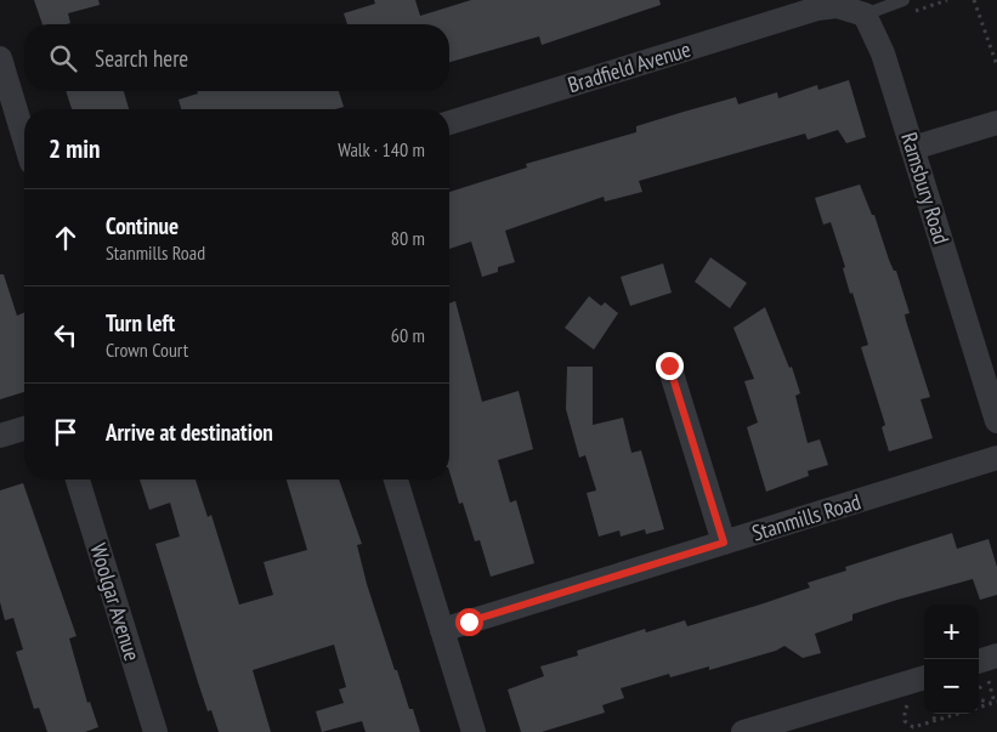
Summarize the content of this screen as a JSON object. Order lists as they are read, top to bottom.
{
  "streets": {
    "street": [
      "Bradfield Avenue",
      "Ramsbury Road",
      "Stanmills Road",
      "Woolgar Avenue"
    ]
  },
  "page": {
    "search": "Search here",
    "heading": ["2 min", "Walk · 140 m"],
    "list": [
      ["Continue", "Stanmills Road", "80 m"],
      ["Turn left", "Crown Court", "60 m"],
      "Arrive at destination"
    ],
    "map_buttons": ["+", "−"]
  }
}
